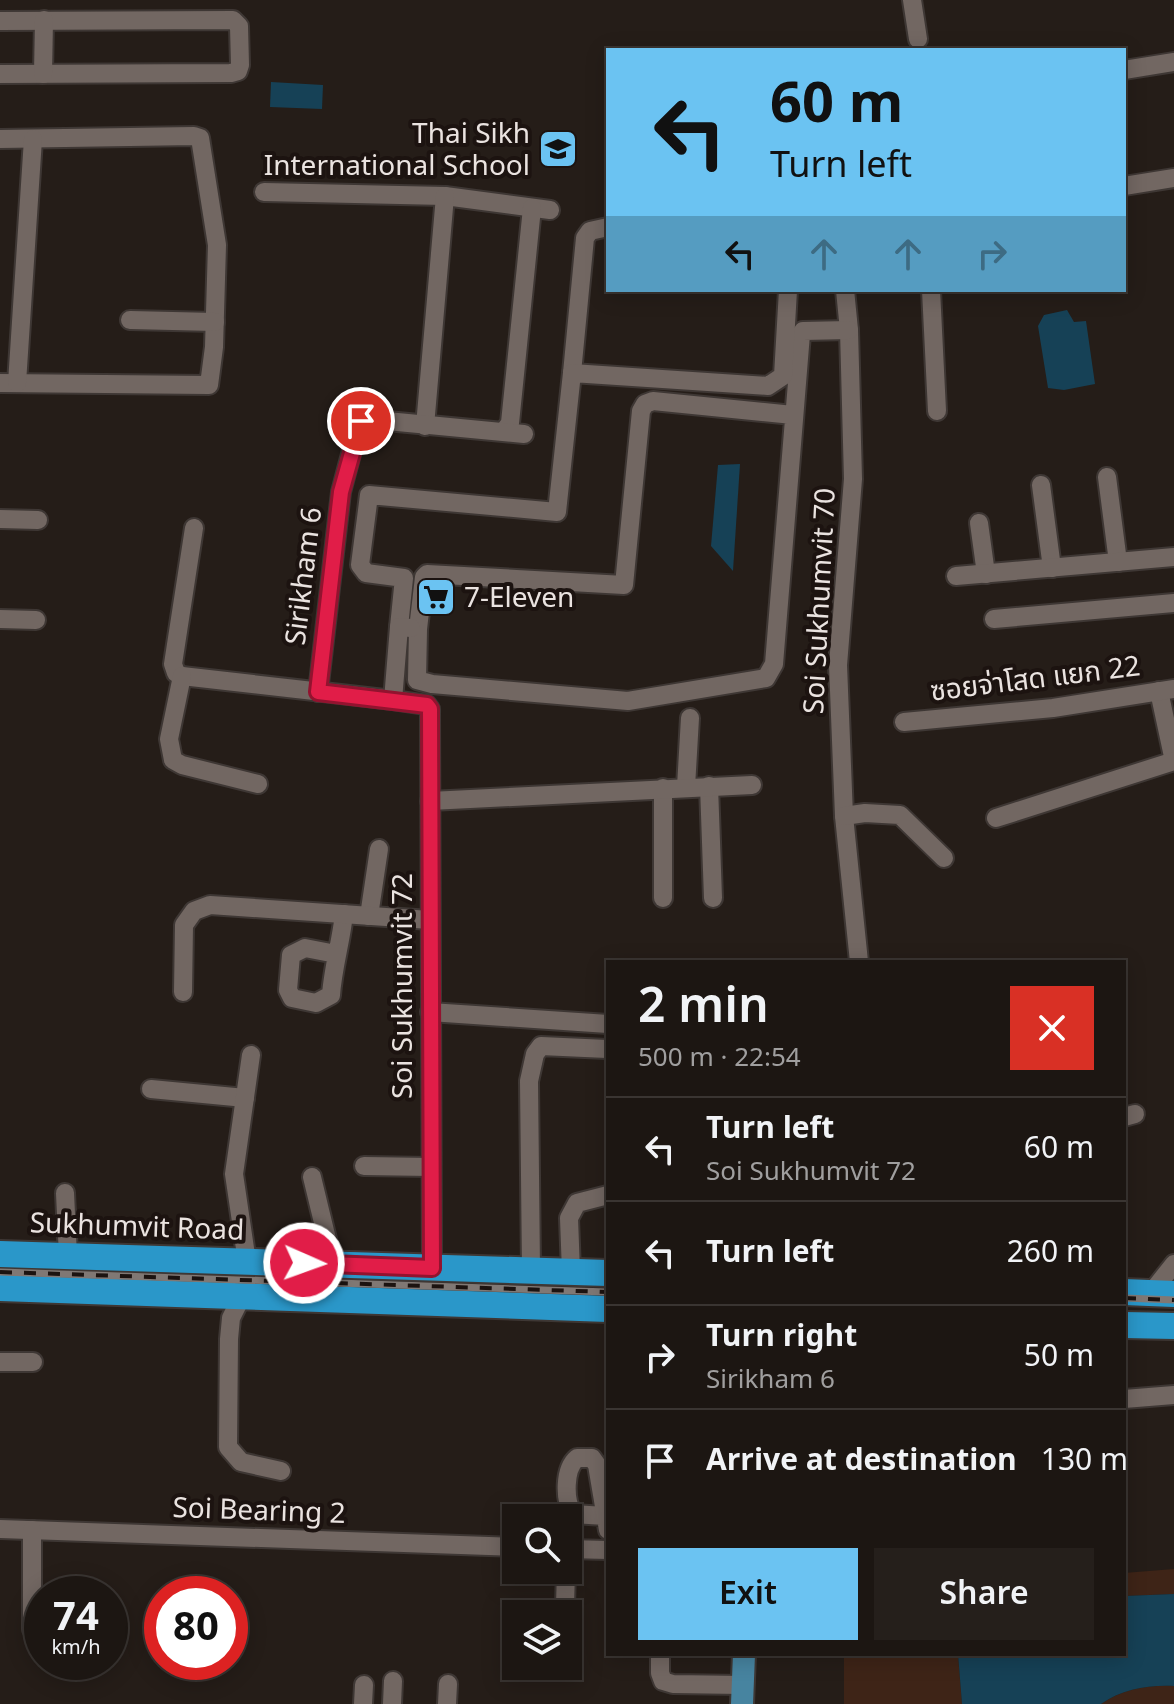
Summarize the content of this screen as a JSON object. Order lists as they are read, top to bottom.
{
  "streets": {
    "highway": ["Sukhumvit Road"],
    "street": [
      "Sirikham 6",
      "Soi Sukhumvit 70",
      "ซอยจ่าโสด แยก 22",
      "Soi Sukhumvit 72",
      "Soi Bearing 2"
    ]
  },
  "crossings": [
    ["Soi Sukhumvit 72", "Sukhumvit Road"]
  ],
  "places": {
    "school or university": ["Thai Sikh International School"],
    "supermarket": ["7-Eleven"]
  },
  "page": {
    "turn": ["60 m", "Turn left"],
    "heading": ["2 min", "500 m · 22:54"],
    "list": [
      {
        "name": "Turn left",
        "note": "Soi Sukhumvit 72",
        "value": "60 m"
      },
      {
        "name": "Turn left",
        "value": "260 m"
      },
      {
        "name": "Turn right",
        "note": "Sirikham 6",
        "value": "50 m"
      },
      {
        "name": "Arrive at destination",
        "value": "130 m"
      }
    ],
    "buttons": ["Exit", "Share"],
    "speed": "74 km/h",
    "limit": "80"
  }
}
